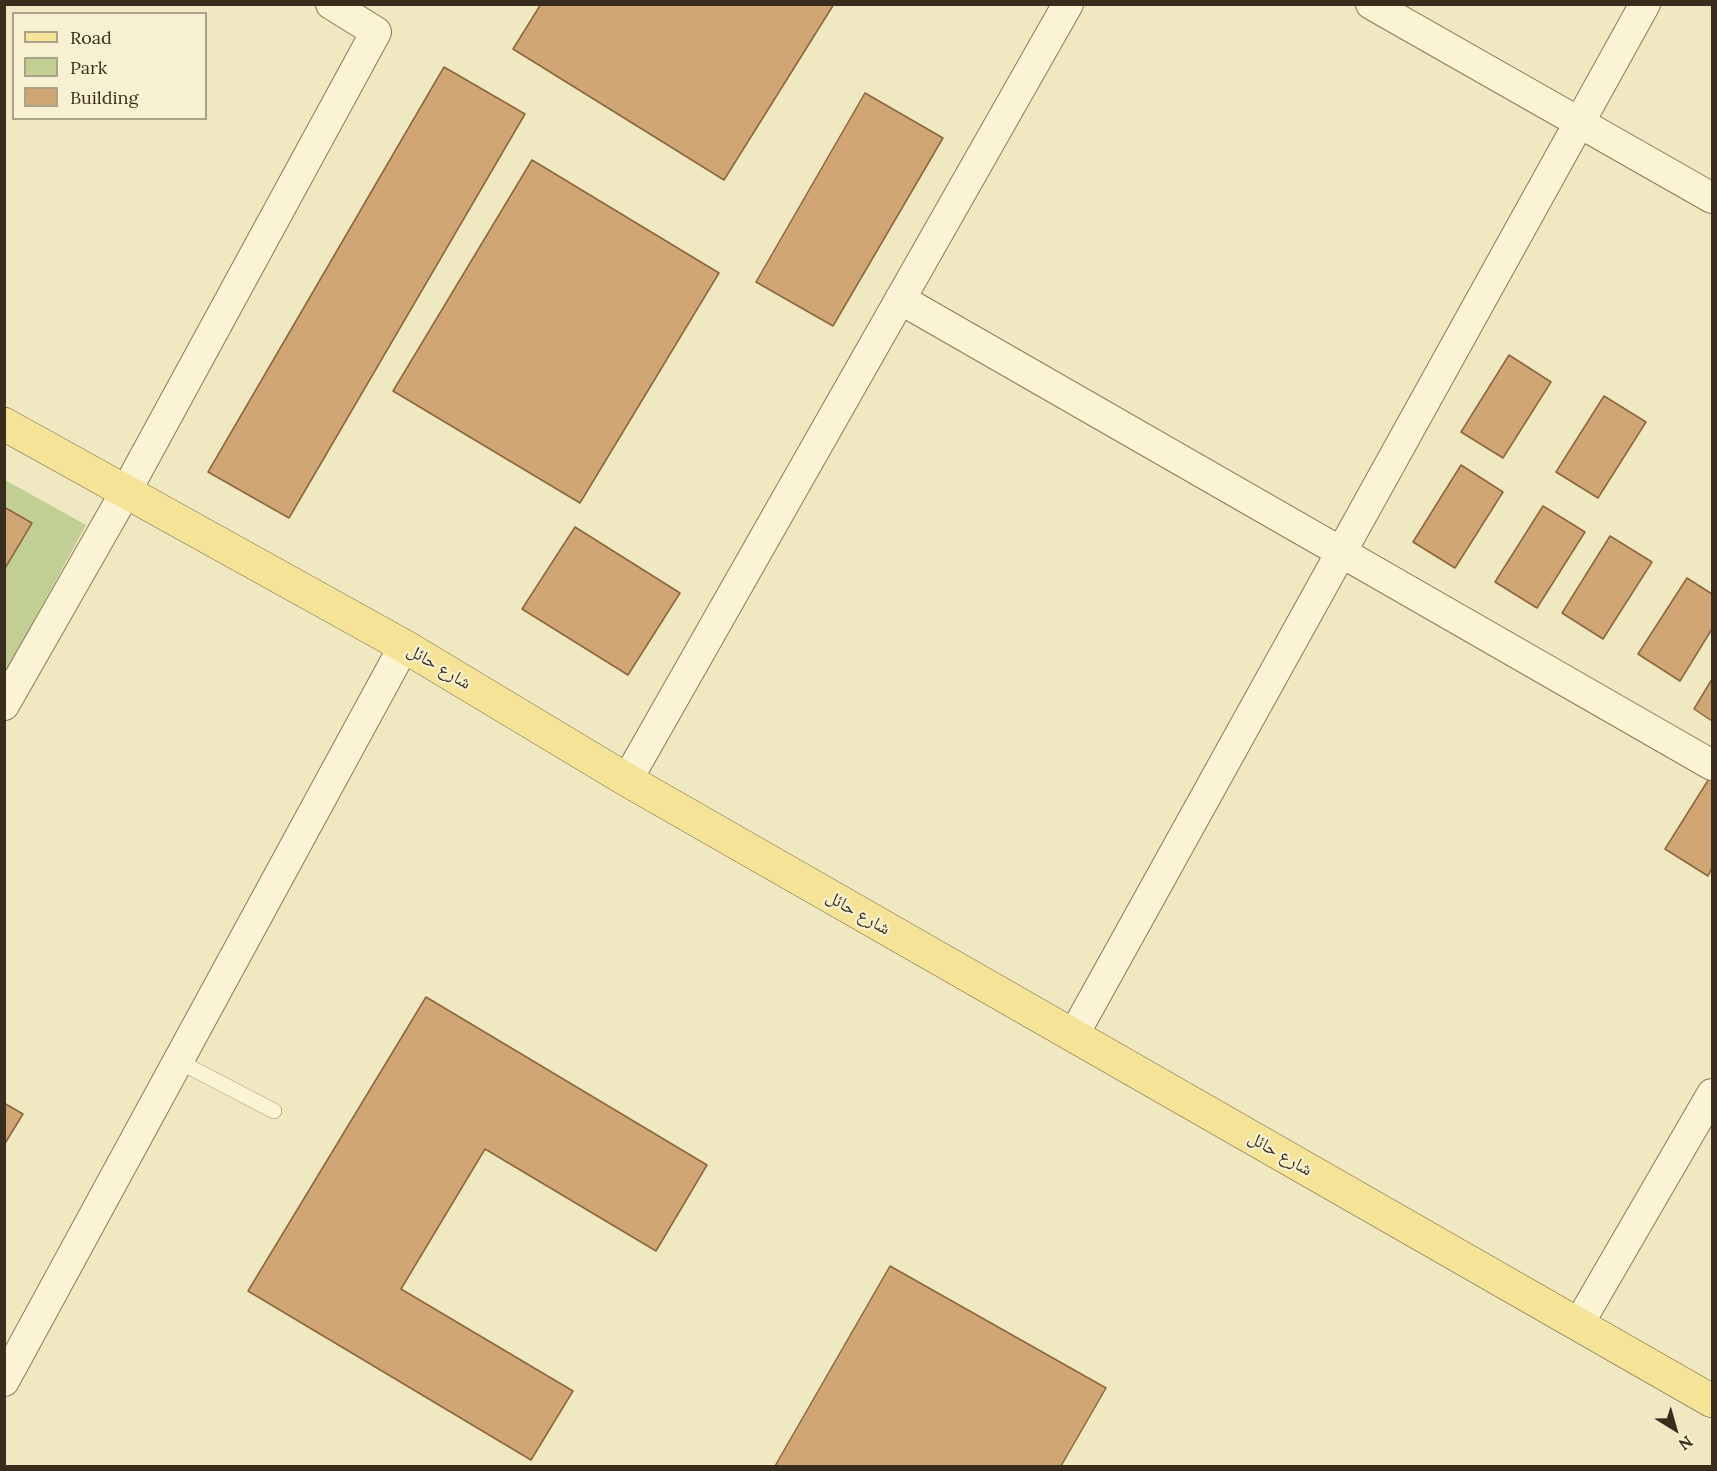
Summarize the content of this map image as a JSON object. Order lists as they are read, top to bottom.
{
  "streets": {
    "main road": ["شارع حائل"]
  },
  "legend": ["Road", "Park", "Building"],
  "north": "bottom right"
}
